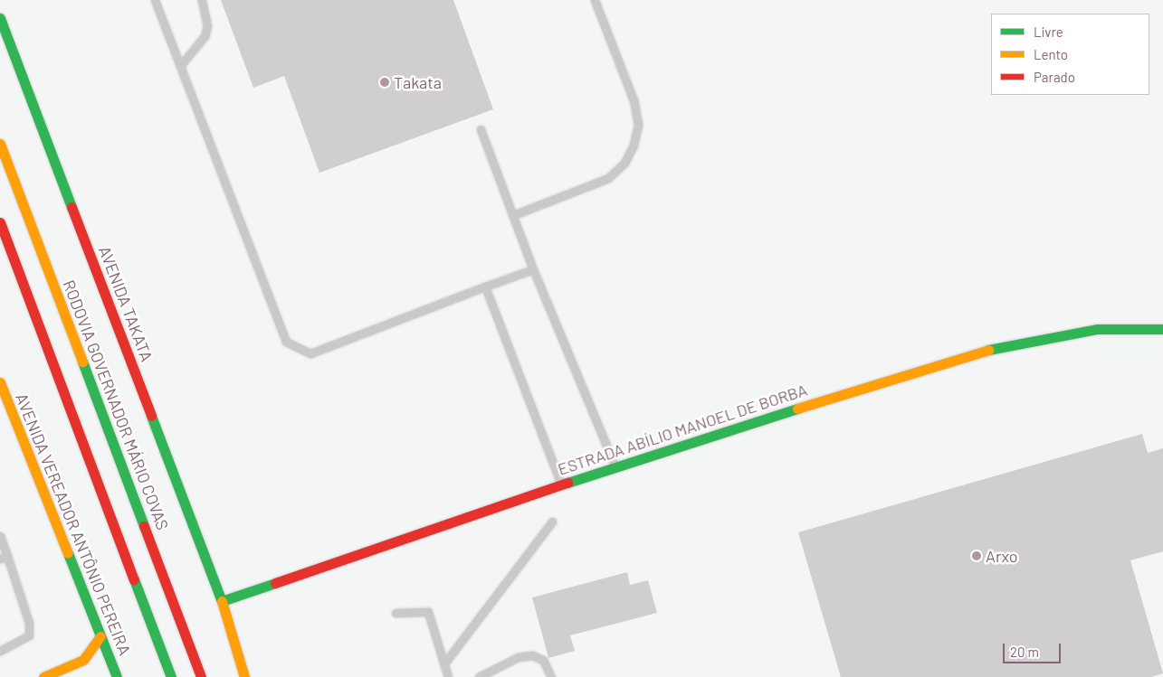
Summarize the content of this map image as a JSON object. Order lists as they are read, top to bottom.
{
  "streets": {
    "main road": [
      "AVENIDA TAKATA",
      "RODOVIA GOVERNADOR MÁRIO COVAS",
      "ESTRADA ABÍLIO MANOEL DE BORBA",
      "AVENIDA VEREADOR ANTÔNIO PEREIRA"
    ]
  },
  "crossings": [
    ["AVENIDA TAKATA", "ESTRADA ABÍLIO MANOEL DE BORBA"]
  ],
  "places": ["Takata", "Arxo"],
  "legend": ["Livre", "Lento", "Parado"],
  "scale_bar": "20 m"
}
